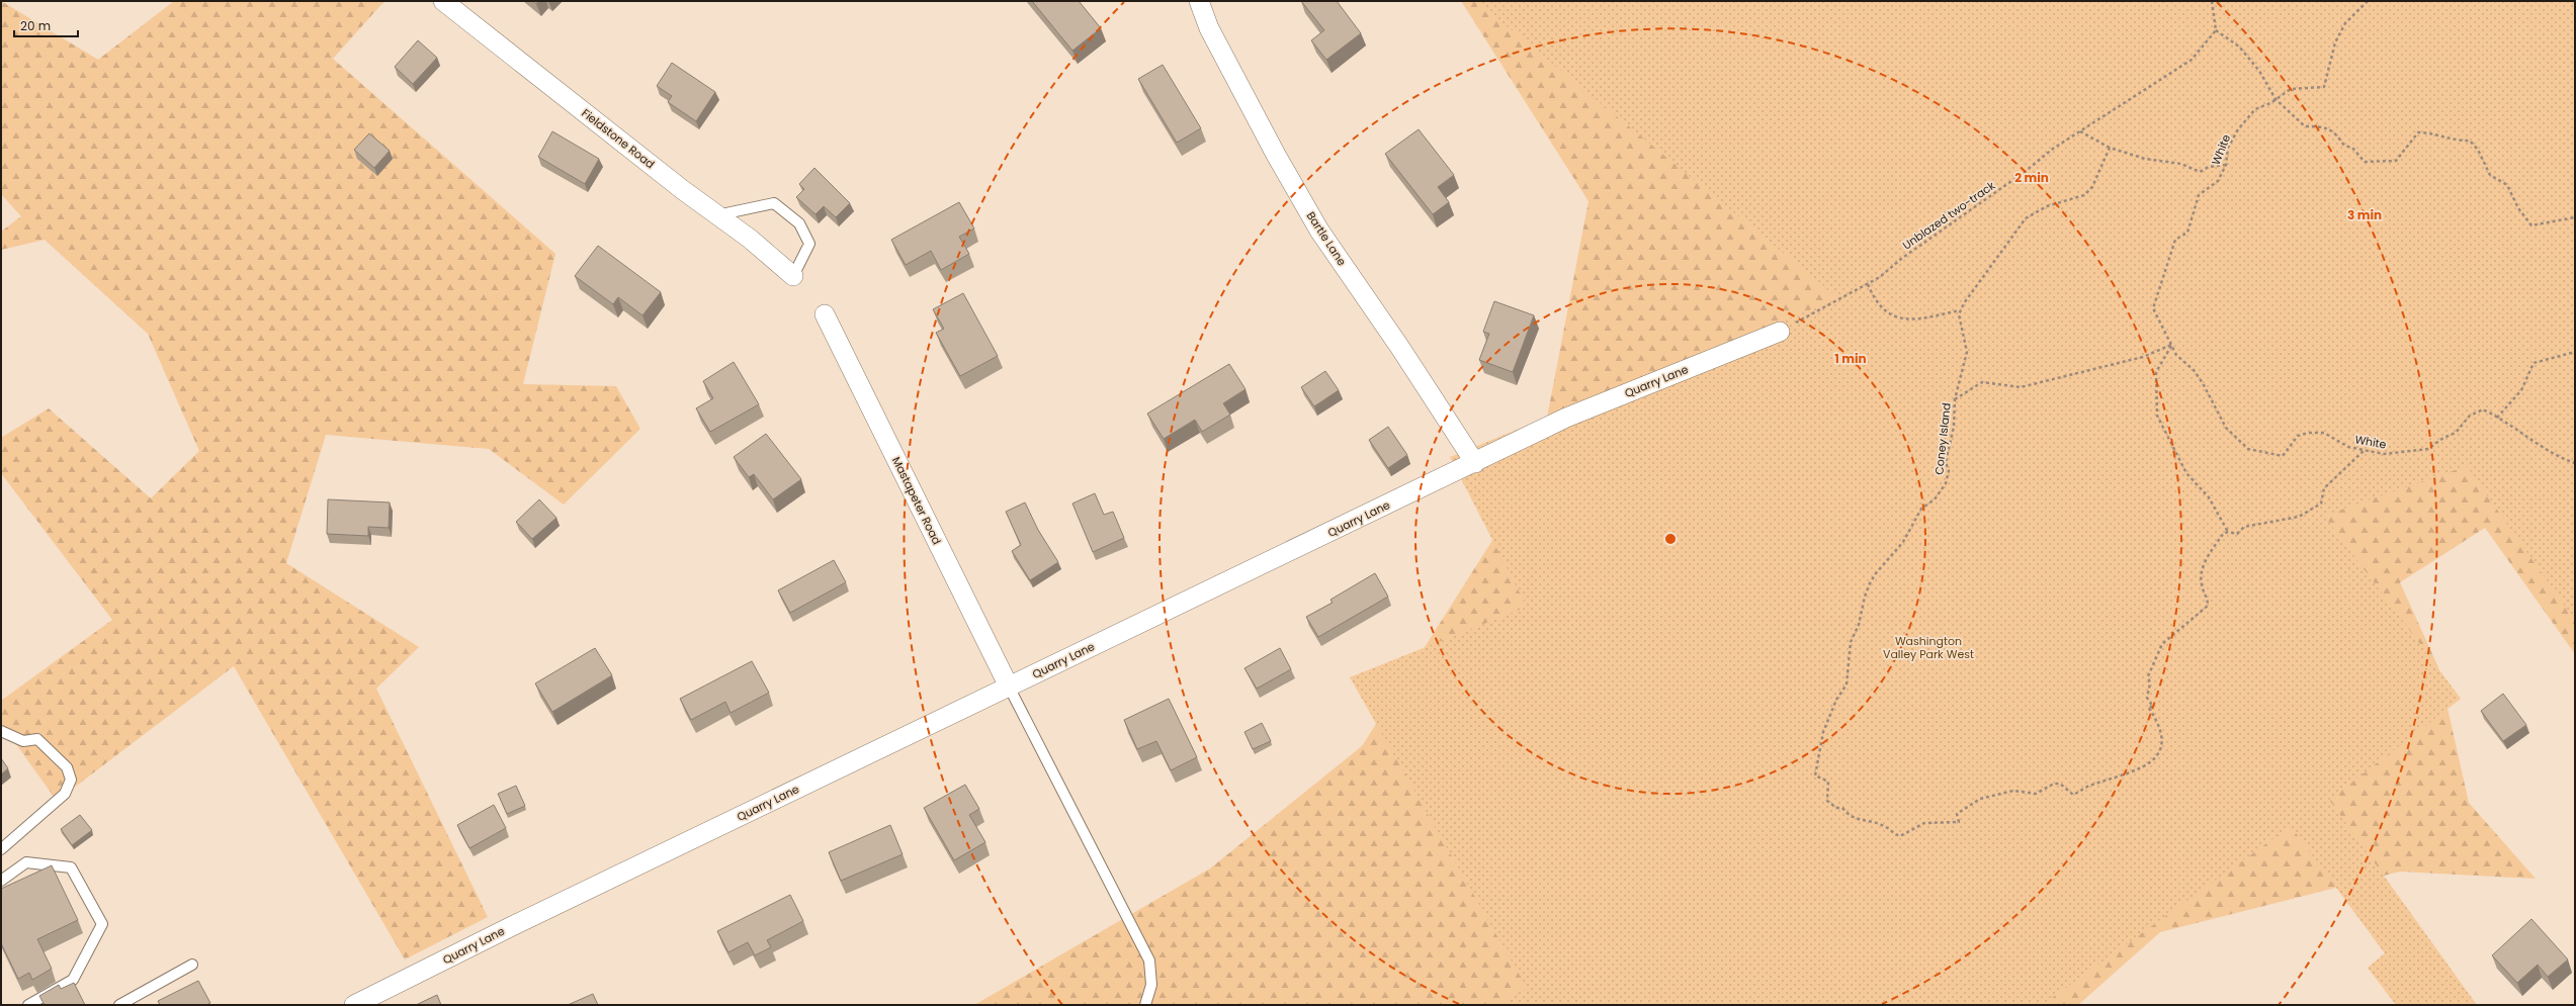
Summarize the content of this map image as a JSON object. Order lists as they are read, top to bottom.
{
  "streets": {
    "street": [
      "Fieldstone Road",
      "Bartle Lane",
      "Quarry Lane",
      "Mastapeter Road"
    ],
    "path": ["White", "Unblazed two-track", "Coney Island"]
  },
  "crossings": [
    ["White", "Coney Island"],
    ["Unblazed two-track", "Quarry Lane"],
    ["Bartle Lane", "Quarry Lane"],
    ["Quarry Lane", "Mastapeter Road"]
  ],
  "parks": ["Washington Valley Park West"],
  "scale_bar": "20 m",
  "rings": ["2 min", "3 min", "1 min"]
}
